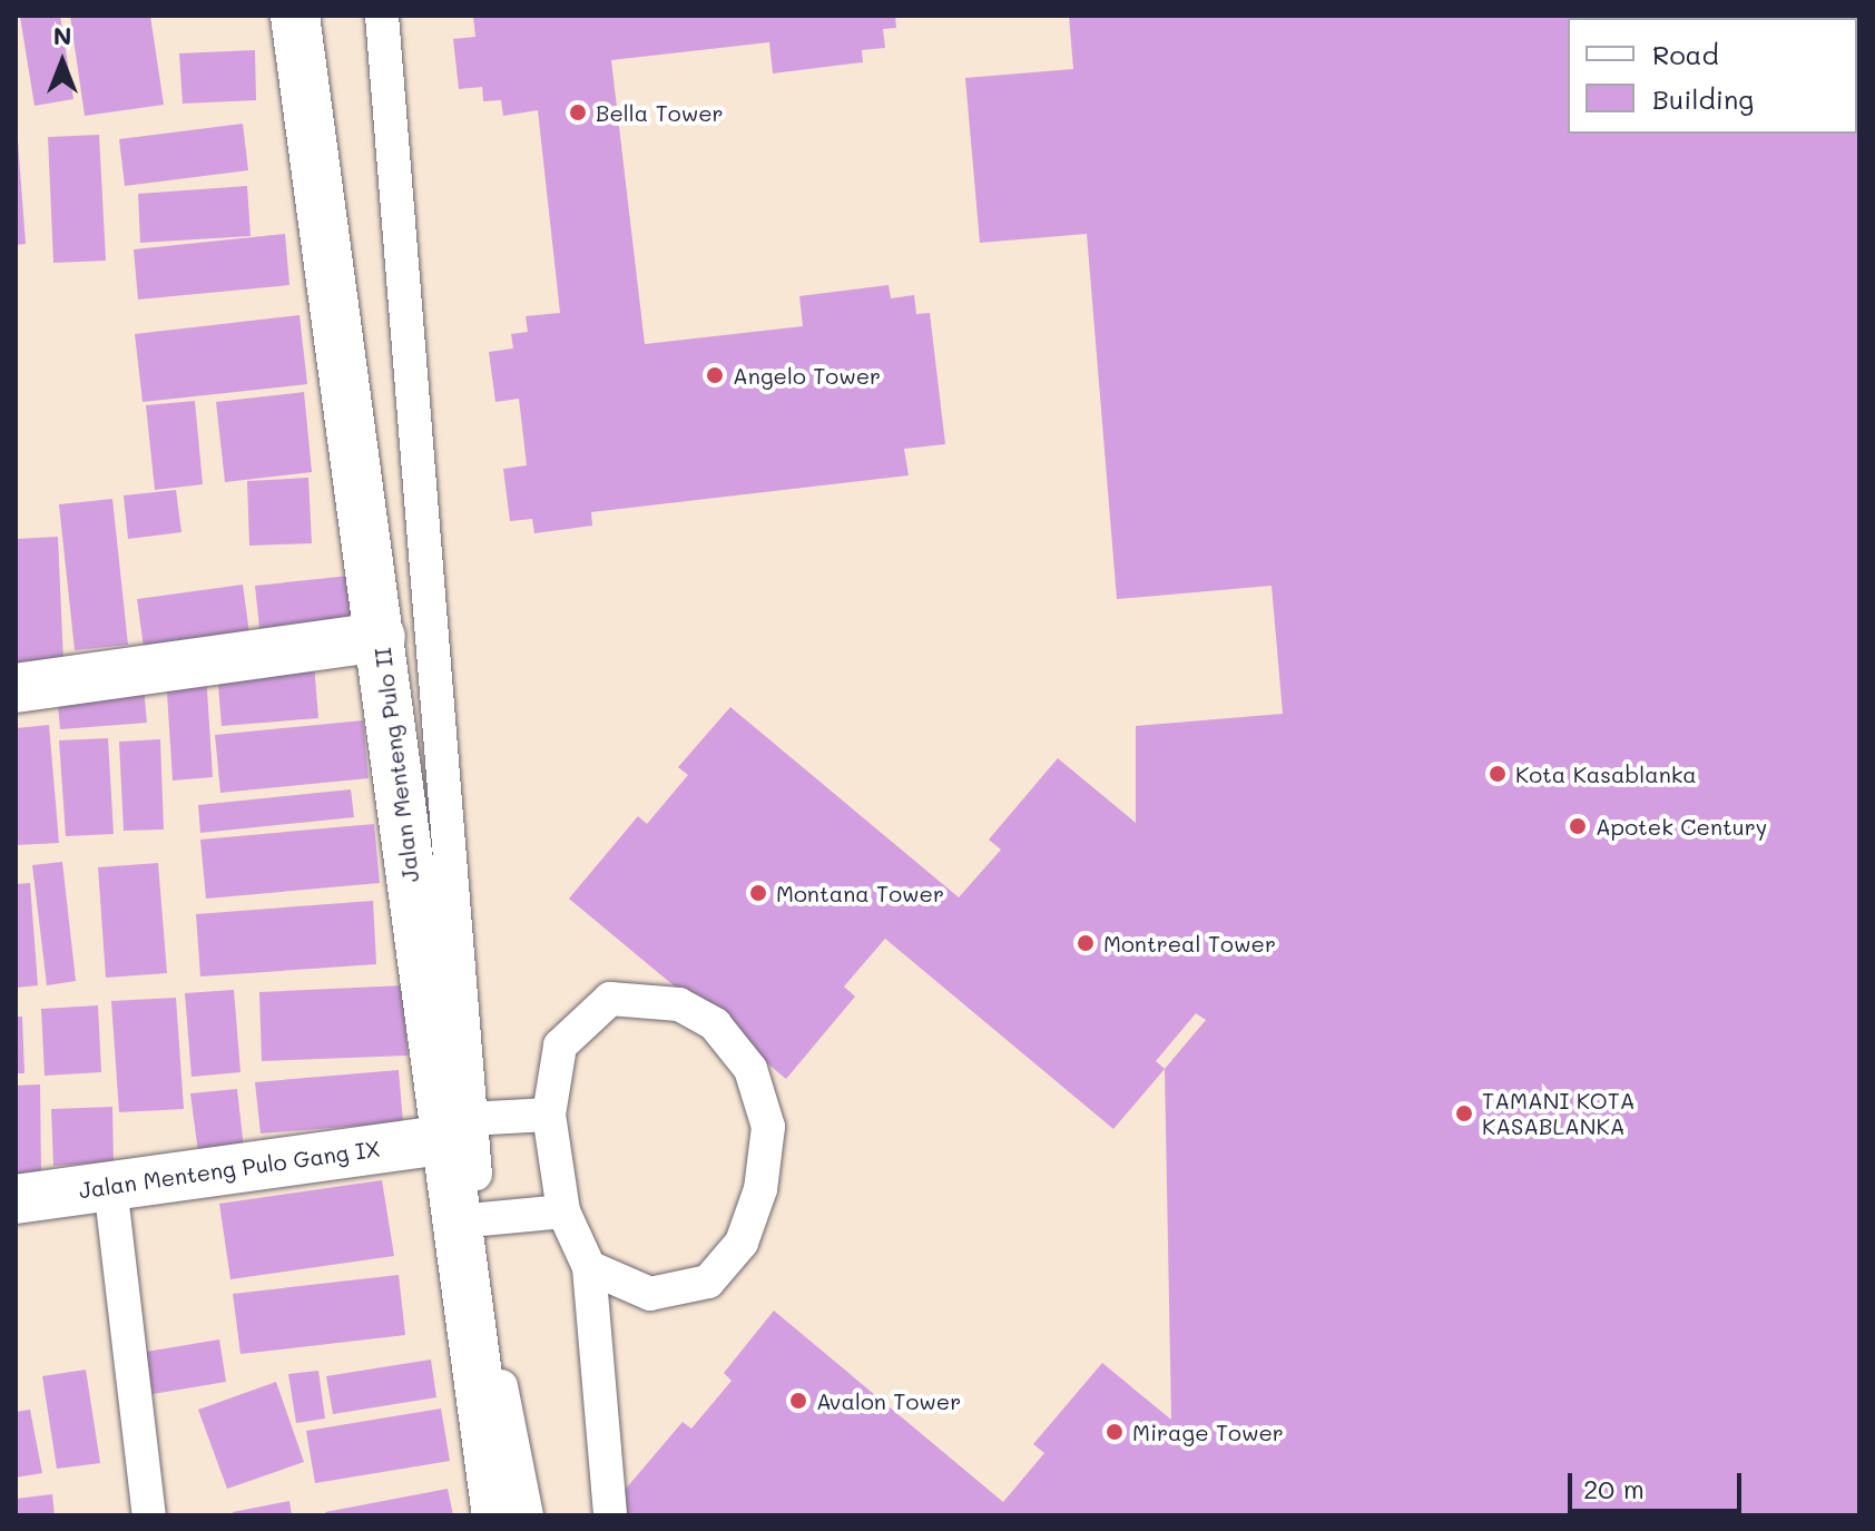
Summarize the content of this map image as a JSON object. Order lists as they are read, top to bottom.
{
  "streets": {
    "street": ["Jalan Menteng Pulo II", "Jalan Menteng Pulo Gang IX"]
  },
  "crossings": [
    ["Jalan Menteng Pulo II", "Jalan Menteng Pulo Gang IX"]
  ],
  "places": [
    "Bella Tower",
    "Angelo Tower",
    "Kota Kasablanka",
    "Apotek Century",
    "Montana Tower",
    "Montreal Tower",
    "TAMANI KOTA KASABLANKA",
    "Avalon Tower",
    "Mirage Tower"
  ],
  "legend": ["Road", "Building"],
  "scale_bar": "20 m",
  "north": "top"
}
